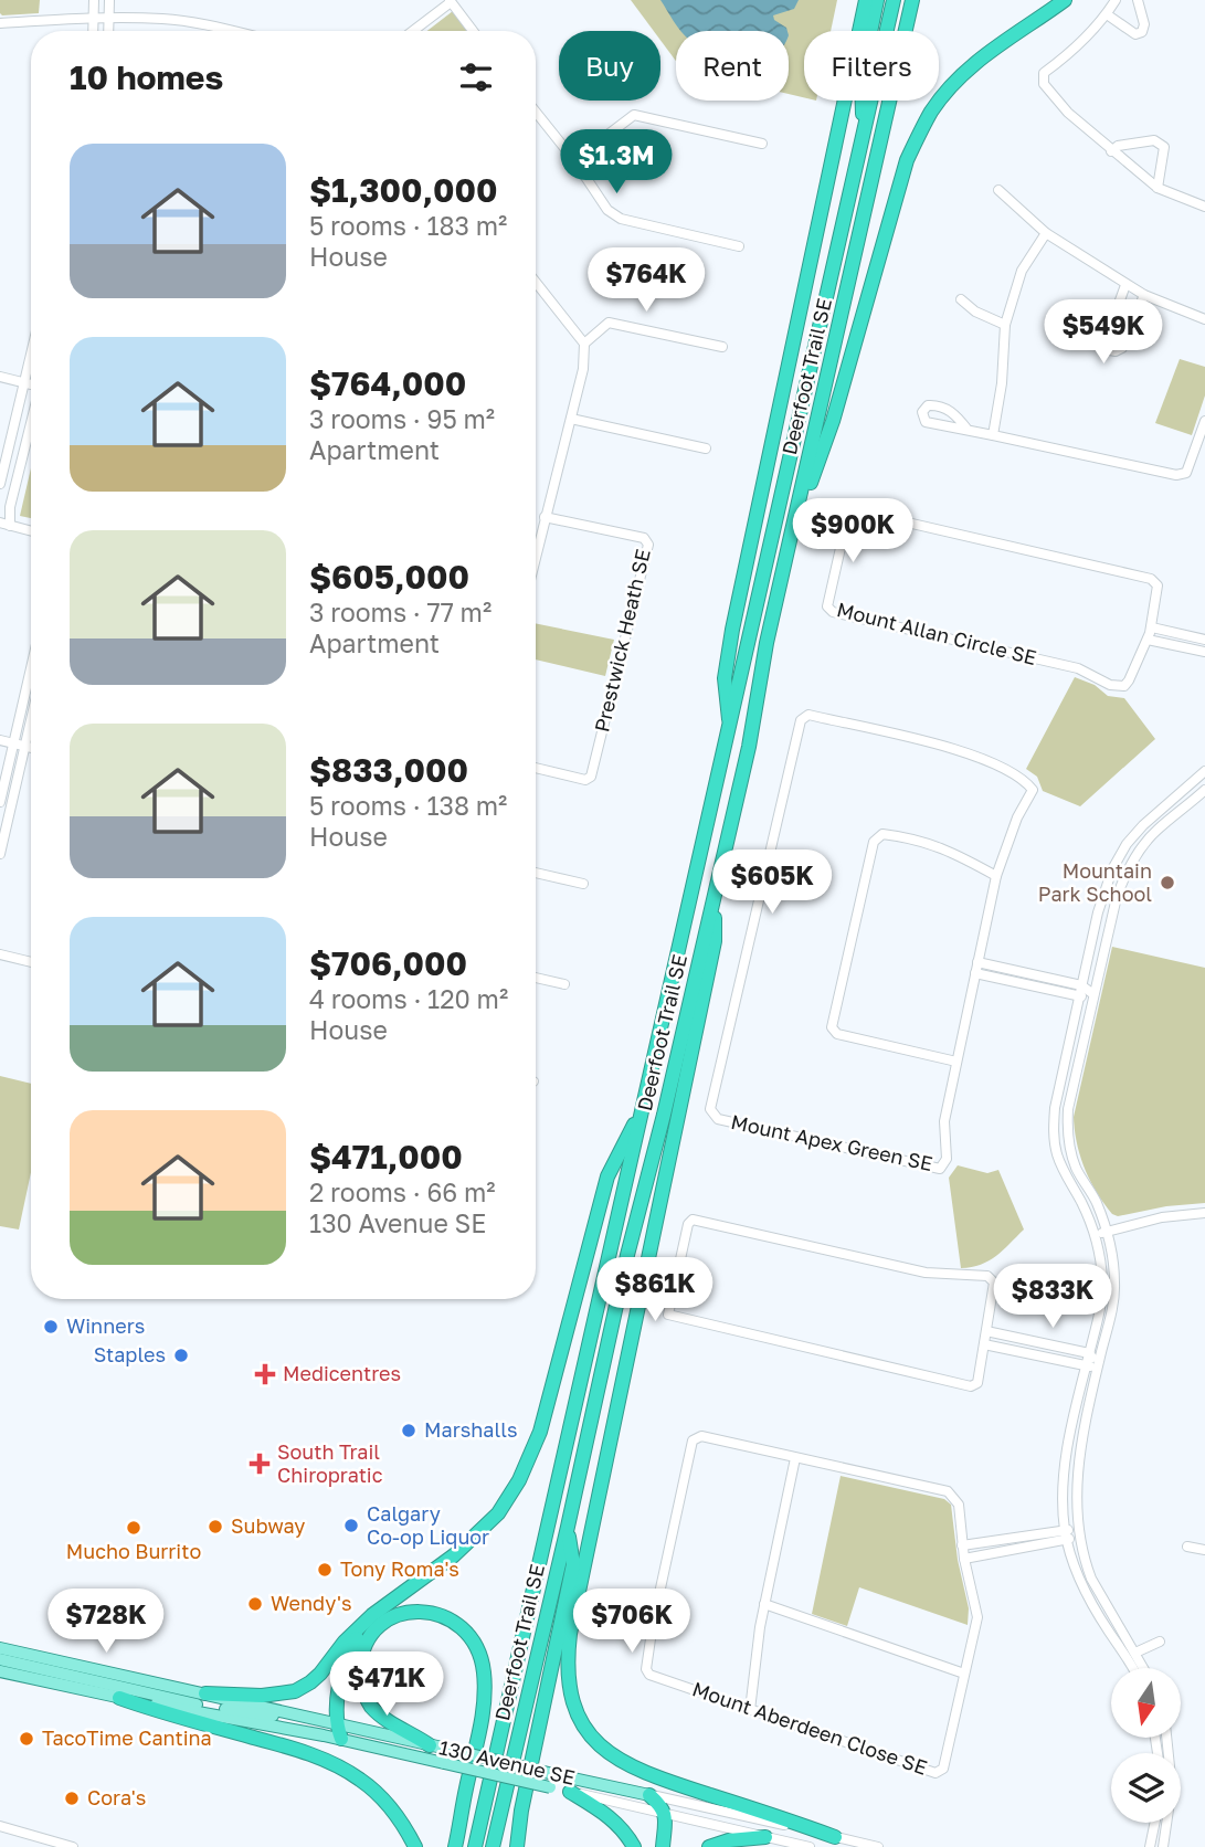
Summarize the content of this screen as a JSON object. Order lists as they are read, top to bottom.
{
  "streets": {
    "highway": ["Deerfoot Trail SE"],
    "main road": ["130 Avenue SE"],
    "street": [
      "Mount Allan Circle SE",
      "Prestwick Heath SE",
      "Mount Apex Green SE",
      "Mount Aberdeen Close SE"
    ]
  },
  "places": {
    "other": [
      "Mountain Park School",
      "Winners",
      "Staples",
      "Marshalls",
      "Calgary Co-op Liquor",
      "Subway",
      "Mucho Burrito",
      "Tony Roma's",
      "Wendy's",
      "TacoTime Cantina",
      "Cora's"
    ],
    "health": ["Medicentres", "South Trail Chiropratic"]
  },
  "north": "bottom",
  "page": {
    "chip": ["Buy", "Rent", "Filters"],
    "heading": "10 homes",
    "list": [
      {
        "name": "$1,300,000",
        "note": "5 rooms · 183 m² · House"
      },
      {
        "name": "$764,000",
        "note": "3 rooms · 95 m² · Apartment"
      },
      {
        "name": "$605,000",
        "note": "3 rooms · 77 m² · Apartment"
      },
      {
        "name": "$833,000",
        "note": "5 rooms · 138 m² · House"
      },
      {
        "name": "$706,000",
        "note": "4 rooms · 120 m² · House"
      },
      {
        "name": "$471,000",
        "note": "2 rooms · 66 m² · 130 Avenue SE"
      }
    ],
    "price": [
      "$1.3M",
      "$764K",
      "$549K",
      "$900K",
      "$605K",
      "$861K",
      "$833K",
      "$728K",
      "$706K",
      "$471K"
    ]
  }
}
